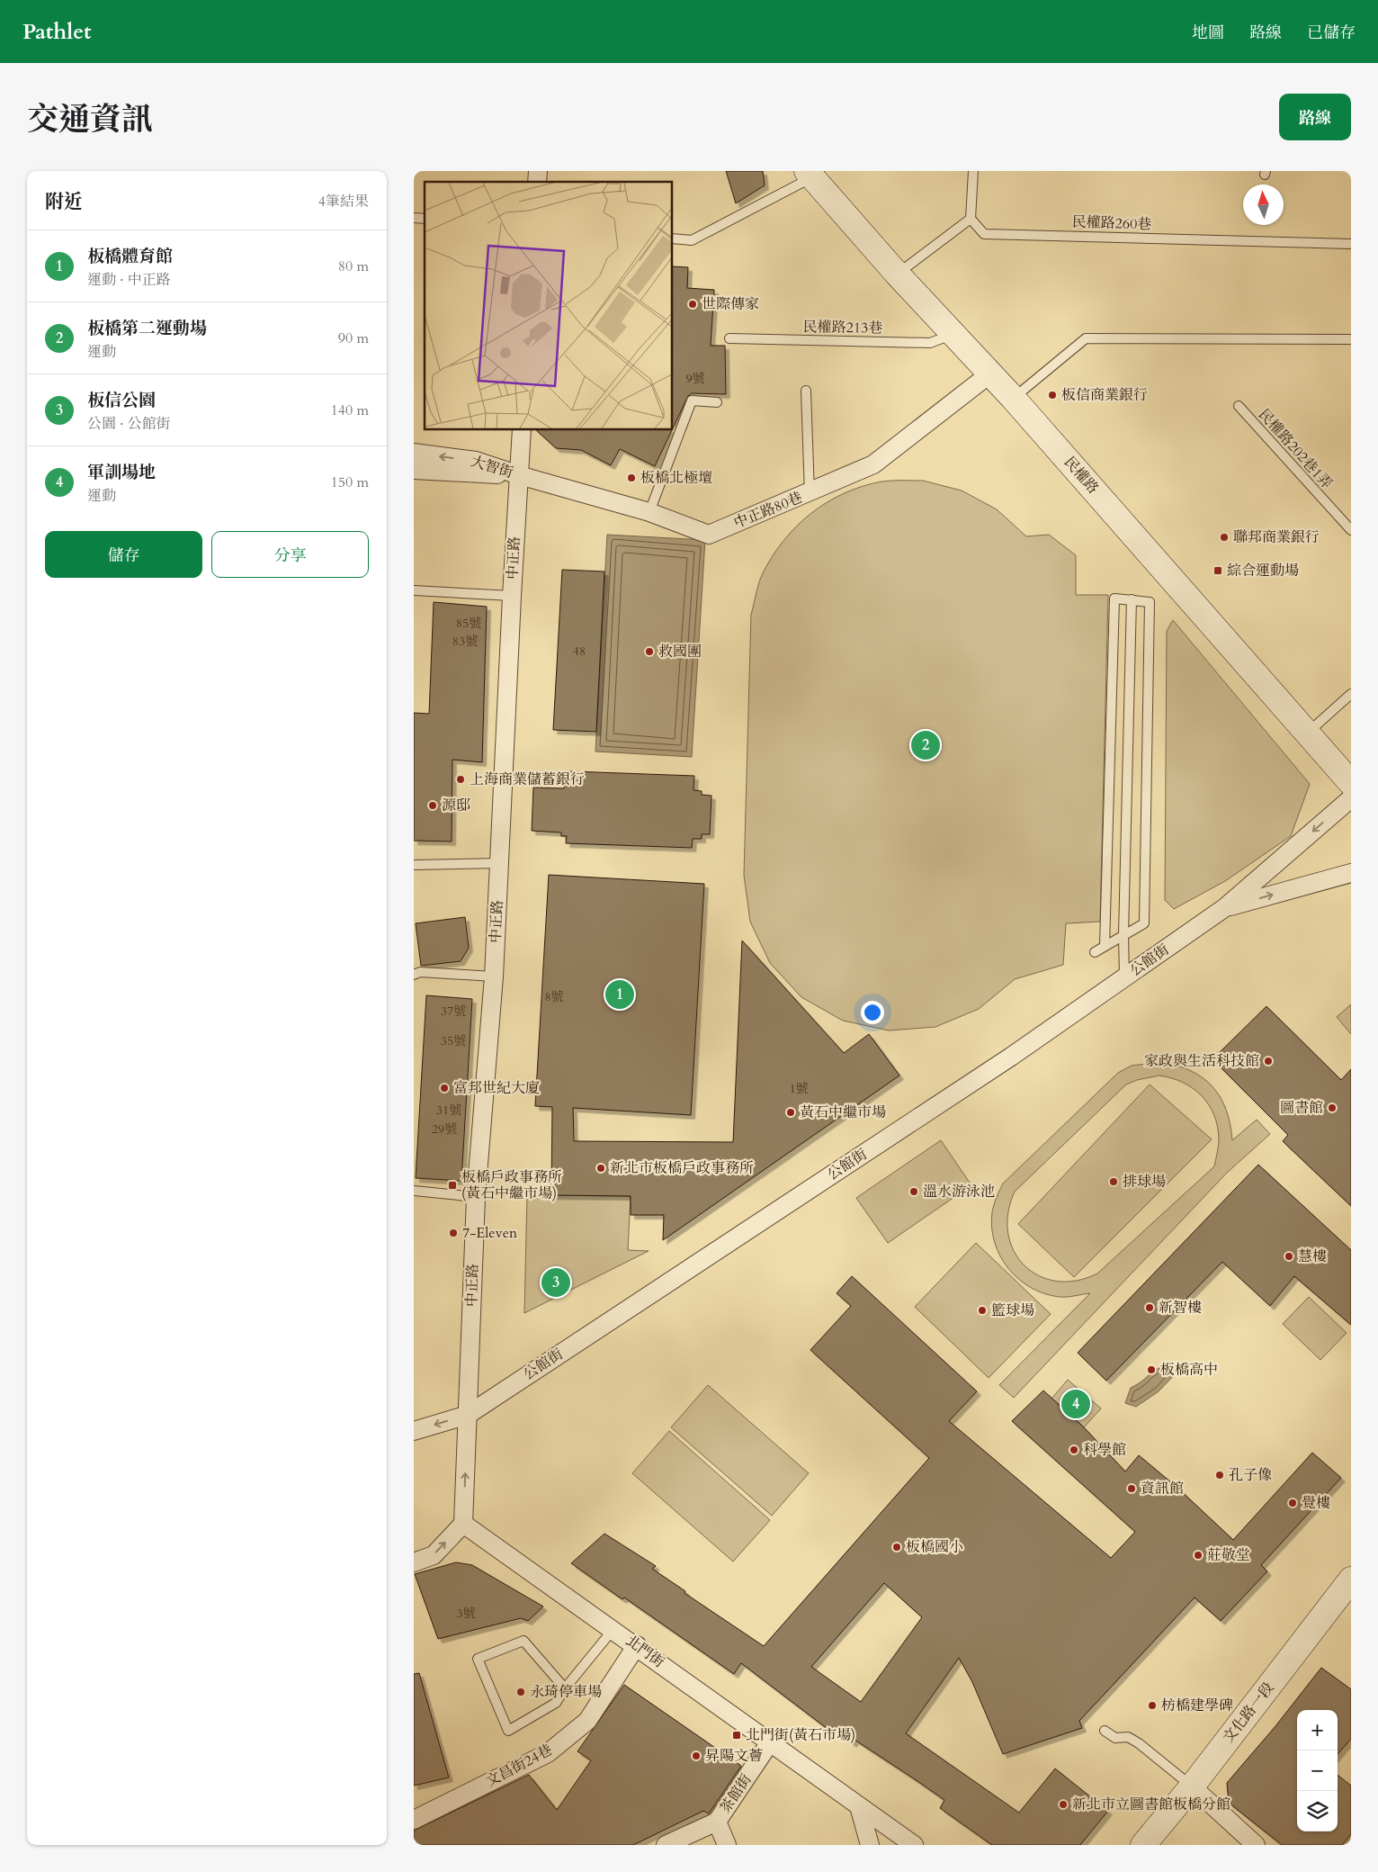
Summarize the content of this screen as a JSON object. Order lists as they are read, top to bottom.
{
  "streets": {
    "main road": ["民權路", "文化路一段"],
    "street": [
      "大智街",
      "中正路80巷",
      "中正路",
      "公館街",
      "北門街",
      "文昌街24巷",
      "茶館街"
    ],
    "lane": ["民權路260巷", "民權路213巷", "民權路202巷1弄"]
  },
  "crossings": [
    ["民權路213巷", "民權路"],
    ["大智街", "中正路80巷"],
    ["大智街", "中正路"],
    ["民權路", "中正路80巷"],
    ["中正路80巷", "中正路"],
    ["中正路", "公館街"],
    ["北門街", "文昌街24巷"],
    ["北門街", "茶館街"]
  ],
  "places": {
    "other": [
      "世際傳家",
      "板信商業銀行",
      "板橋北極壇",
      "聯邦商業銀行",
      "救國團",
      "上海商業儲蓄銀行",
      "源邸",
      "家政與生活科技館",
      "富邦世紀大廈",
      "圖書館",
      "黃石中繼市場",
      "新北市板橋戶政事務所",
      "排球場",
      "溫水游泳池",
      "7-Eleven",
      "慧樓",
      "新智樓",
      "籃球場",
      "板橋高中",
      "科學館",
      "孔子像",
      "資訊館",
      "覺樓",
      "板橋國小",
      "莊敬堂",
      "永琦停車場",
      "枋橋建學碑",
      "昇陽文薈",
      "新北市立圖書館板橋分館"
    ],
    "transit": ["綜合運動場", "板橋戶政事務所 (黃石中繼市場)", "北門街(黃石市場)"]
  },
  "house_numbers": [
    "9號",
    "85號",
    "83號",
    "48",
    "8號",
    "37號",
    "35號",
    "1號",
    "31號",
    "29號",
    "3號"
  ],
  "north": "top",
  "page": {
    "header": "Pathlet",
    "nav": ["地圖", "路線", "已儲存"],
    "title": "交通資訊",
    "buttons": [
      "路線",
      ["儲存", "分享"]
    ],
    "heading": ["附近", "4筆結果"],
    "list": [
      {
        "mark": "1",
        "name": "板橋體育館",
        "note": "運動 · 中正路",
        "value": "80 m"
      },
      {
        "mark": "2",
        "name": "板橋第二運動場",
        "note": "運動",
        "value": "90 m"
      },
      {
        "mark": "3",
        "name": "板信公園",
        "note": "公園 · 公館街",
        "value": "140 m"
      },
      {
        "mark": "4",
        "name": "軍訓場地",
        "note": "運動",
        "value": "150 m"
      }
    ],
    "pins": [
      "2",
      "1",
      "3",
      "4"
    ],
    "map_buttons": ["+", "−"]
  }
}
